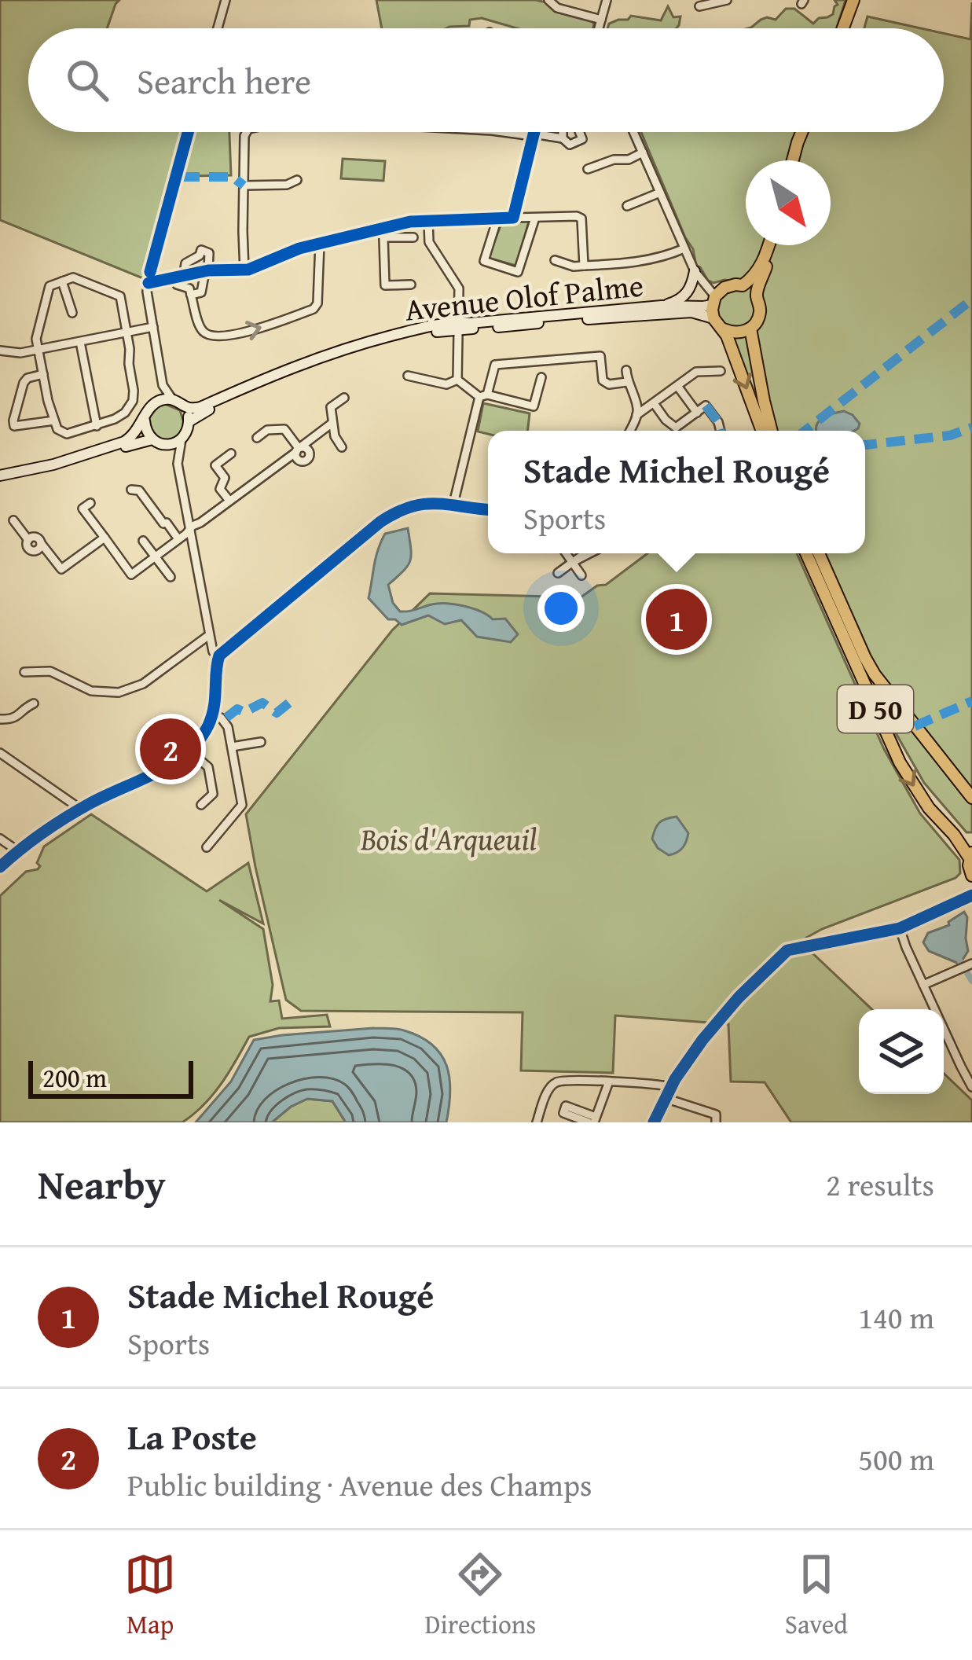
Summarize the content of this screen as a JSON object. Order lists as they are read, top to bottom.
{
  "streets": {
    "main road": ["Avenue Olof Palme", "D 50"]
  },
  "parks": ["Bois d'Arqueuil"],
  "scale_bar": "200 m",
  "north": "bottom right",
  "page": {
    "search": "Search here",
    "popup": ["Stade Michel Rougé", "Sports"],
    "pins": ["1", "2"],
    "scale": "200 m",
    "heading": ["Nearby", "2 results"],
    "list": [
      {
        "mark": "1",
        "name": "Stade Michel Rougé",
        "note": "Sports",
        "value": "140 m"
      },
      {
        "mark": "2",
        "name": "La Poste",
        "note": "Public building · Avenue des Champs",
        "value": "500 m"
      }
    ],
    "nav": ["Map", "Directions", "Saved"]
  }
}
